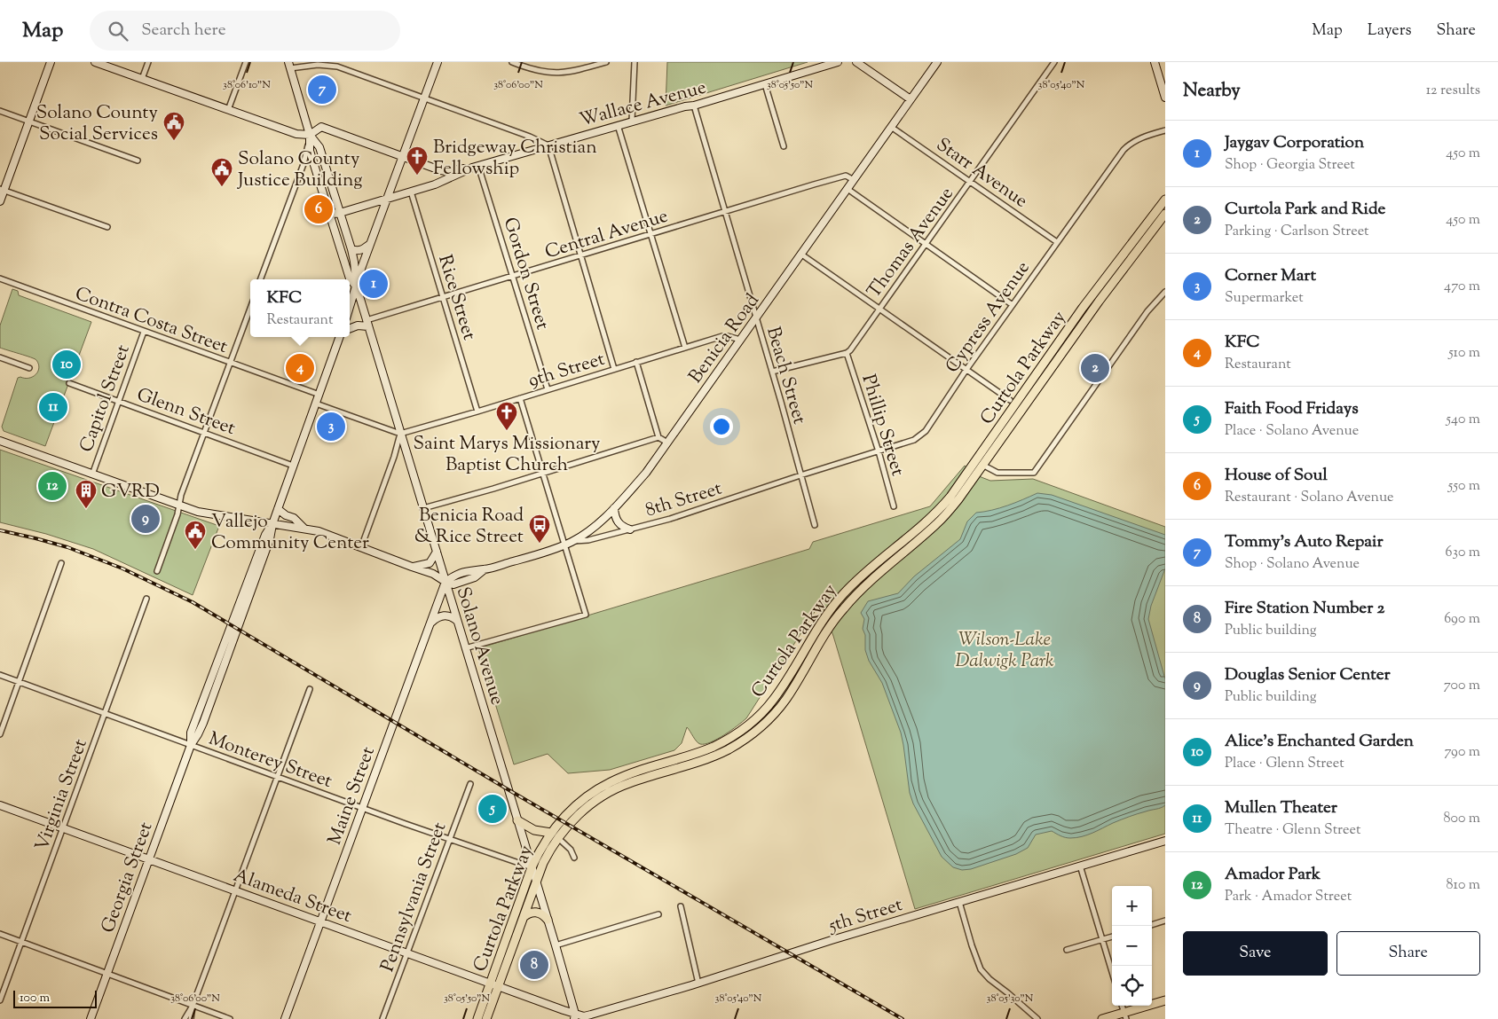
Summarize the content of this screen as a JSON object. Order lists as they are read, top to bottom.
{
  "streets": {
    "main road": [
      "Wallace Avenue",
      "Benicia Road",
      "Curtola Parkway",
      "Solano Avenue",
      "Maine Street",
      "Georgia Street",
      "Alameda Street",
      "5th Street"
    ],
    "street": [
      "Starr Avenue",
      "Central Avenue",
      "Thomas Avenue",
      "Gordon Street",
      "Rice Street",
      "Cypress Avenue",
      "Contra Costa Street",
      "9th Street",
      "Beach Street",
      "Capitol Street",
      "Glenn Street",
      "Phillip Street",
      "8th Street",
      "Monterey Street",
      "Virginia Street",
      "Pennsylvania Street"
    ]
  },
  "crossings": [
    ["Wallace Avenue", "Gordon Street"],
    ["Wallace Avenue", "Rice Street"],
    ["Wallace Avenue", "Beach Street"],
    ["Wallace Avenue", "Solano Avenue"],
    ["Starr Avenue", "Thomas Avenue"],
    ["Starr Avenue", "Cypress Avenue"],
    ["Starr Avenue", "Benicia Road"],
    ["Central Avenue", "Gordon Street"],
    ["Central Avenue", "Rice Street"],
    ["Central Avenue", "Benicia Road"],
    ["Central Avenue", "Beach Street"],
    ["Central Avenue", "Solano Avenue"],
    ["Thomas Avenue", "Phillip Street"],
    ["Gordon Street", "9th Street"],
    ["Rice Street", "9th Street"],
    ["Cypress Avenue", "Beach Street"],
    ["Cypress Avenue", "Phillip Street"],
    ["Cypress Avenue", "8th Street"],
    ["Contra Costa Street", "Capitol Street"],
    ["Contra Costa Street", "Georgia Street"],
    ["Benicia Road", "9th Street"],
    ["Benicia Road", "Beach Street"],
    ["Benicia Road", "8th Street"],
    ["Benicia Road", "Solano Avenue"],
    ["Benicia Road", "Maine Street"],
    ["Curtola Parkway", "Solano Avenue"],
    ["Curtola Parkway", "Monterey Street"],
    ["Curtola Parkway", "Alameda Street"],
    ["9th Street", "Solano Avenue"],
    ["Beach Street", "8th Street"],
    ["Capitol Street", "Glenn Street"],
    ["Glenn Street", "Georgia Street"],
    ["Solano Avenue", "Monterey Street"],
    ["Solano Avenue", "Maine Street"],
    ["Solano Avenue", "Alameda Street"],
    ["Solano Avenue", "5th Street"],
    ["Monterey Street", "Virginia Street"],
    ["Monterey Street", "Maine Street"],
    ["Monterey Street", "Georgia Street"],
    ["Monterey Street", "Pennsylvania Street"],
    ["Virginia Street", "Alameda Street"],
    ["Maine Street", "Alameda Street"],
    ["Georgia Street", "Alameda Street"],
    ["Alameda Street", "Pennsylvania Street"],
    ["Alameda Street", "5th Street"]
  ],
  "parks": ["Wilson-Lake Dalwigk Park"],
  "places": {
    "public building": ["Solano County Social Services", "Solano County Justice Building", "Vallejo Community Center"],
    "church": ["Bridgeway Christian Fellowship", "Saint Marys Missionary Baptist Church"],
    "building": ["GVRD"],
    "bus stop": ["Benicia Road & Rice Street"]
  },
  "scale_bar": "100 m",
  "page": {
    "header": "Map",
    "search": "Search here",
    "nav": ["Map", "Layers", "Share"],
    "heading": ["Nearby", "12 results"],
    "pins": [
      "7",
      "6",
      "1",
      "10",
      "2",
      "4",
      "11",
      "3",
      "12",
      "9",
      "5",
      "8"
    ],
    "list": [
      {
        "mark": "1",
        "name": "Jaygav Corporation",
        "note": "Shop · Georgia Street",
        "value": "450 m"
      },
      {
        "mark": "2",
        "name": "Curtola Park and Ride",
        "note": "Parking · Carlson Street",
        "value": "450 m"
      },
      {
        "mark": "3",
        "name": "Corner Mart",
        "note": "Supermarket",
        "value": "470 m"
      },
      {
        "mark": "4",
        "name": "KFC",
        "note": "Restaurant",
        "value": "510 m"
      },
      {
        "mark": "5",
        "name": "Faith Food Fridays",
        "note": "Place · Solano Avenue",
        "value": "540 m"
      },
      {
        "mark": "6",
        "name": "House of Soul",
        "note": "Restaurant · Solano Avenue",
        "value": "550 m"
      },
      {
        "mark": "7",
        "name": "Tommy's Auto Repair",
        "note": "Shop · Solano Avenue",
        "value": "630 m"
      },
      {
        "mark": "8",
        "name": "Fire Station Number 2",
        "note": "Public building",
        "value": "690 m"
      },
      {
        "mark": "9",
        "name": "Douglas Senior Center",
        "note": "Public building",
        "value": "700 m"
      },
      {
        "mark": "10",
        "name": "Alice's Enchanted Garden",
        "note": "Place · Glenn Street",
        "value": "790 m"
      },
      {
        "mark": "11",
        "name": "Mullen Theater",
        "note": "Theatre · Glenn Street",
        "value": "800 m"
      },
      {
        "mark": "12",
        "name": "Amador Park",
        "note": "Park · Amador Street",
        "value": "810 m"
      }
    ],
    "popup": ["KFC", "Restaurant"],
    "map_buttons": ["+", "−"],
    "buttons": ["Save", "Share"],
    "scale": "100 m"
  },
  "coordinates": [
    "38°06'10\"N",
    "38°06'00\"N",
    "38°05'50\"N",
    "38°05'40\"N",
    "38°05'30\"N"
  ]
}
